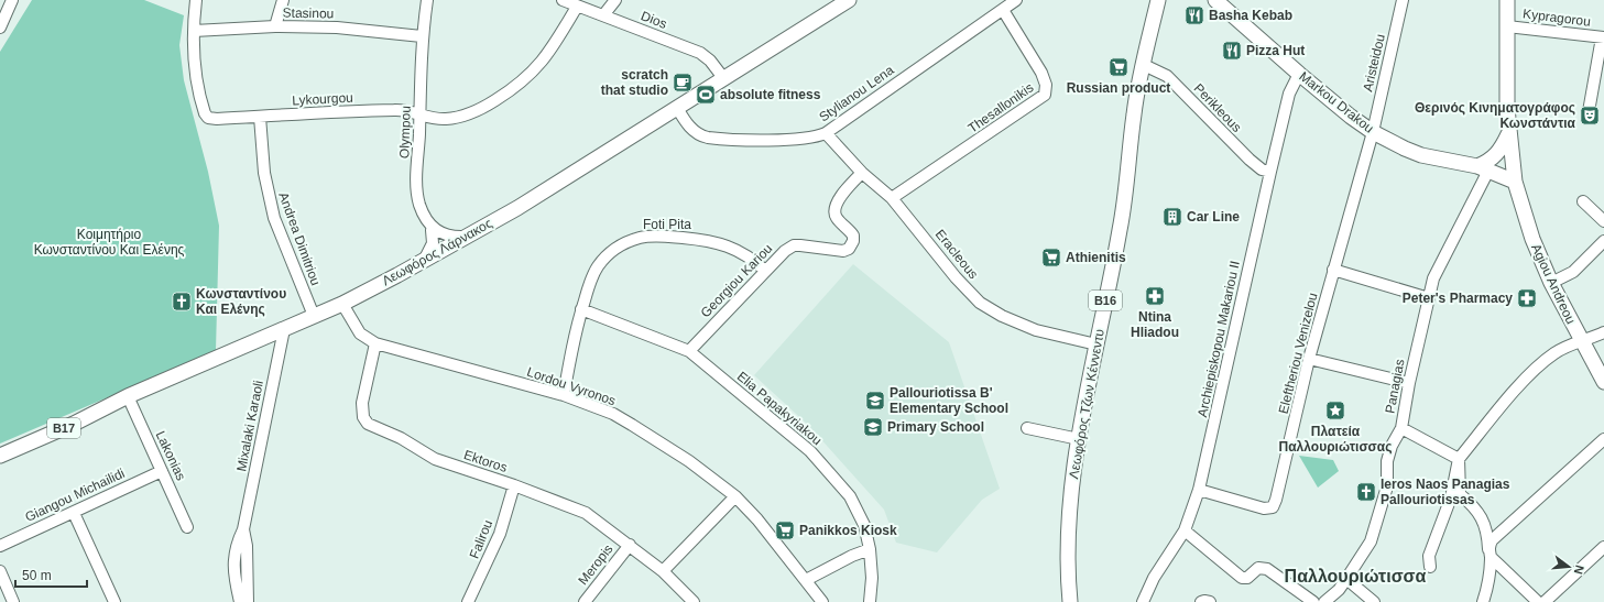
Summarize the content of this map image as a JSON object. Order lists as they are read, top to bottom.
{
  "streets": {
    "main road": [
      "Markou Drakou",
      "Λεωφόρος Λάρνακος",
      "Agiou Andreou",
      "B16",
      "Λεωφόρος Τζων Κέννεντυ",
      "B17"
    ],
    "street": [
      "Stasinou",
      "Kypragorou",
      "Dios",
      "Aristeidou",
      "Stylianou Lena",
      "Lykourgou",
      "Thesallonikis",
      "Perikleous",
      "Olympou",
      "Foti Pita",
      "Andrea Dimitriou",
      "Eracleous",
      "Georgiou Kariou",
      "Archiepiskopou Makariou II",
      "Eleftheriou Venizelou",
      "Lordou Vyronos",
      "Panagias",
      "Elia Papakyriakou",
      "Mixalaki Karaoli",
      "Lakonias",
      "Ektoros",
      "Giangou Michailidi",
      "Falirou",
      "Meropis"
    ]
  },
  "crossings": [
    ["Stasinou", "Lykourgou"],
    ["Stasinou", "Olympou"],
    ["Kypragorou", "Agiou Andreou"],
    ["Dios", "Lykourgou"],
    ["Dios", "Λεωφόρος Λάρνακος"],
    ["Aristeidou", "Markou Drakou"],
    ["Aristeidou", "Eleftheriou Venizelou"],
    ["Stylianou Lena", "Thesallonikis"],
    ["Stylianou Lena", "Λεωφόρος Λάρνακος"],
    ["Stylianou Lena", "Eracleous"],
    ["Lykourgou", "Olympou"],
    ["Lykourgou", "Andrea Dimitriou"],
    ["Markou Drakou", "Agiou Andreou"],
    ["Markou Drakou", "Archiepiskopou Makariou II"],
    ["Markou Drakou", "Eleftheriou Venizelou"],
    ["Markou Drakou", "Panagias"],
    ["Thesallonikis", "Eracleous"],
    ["Perikleous", "Archiepiskopou Makariou II"],
    ["Perikleous", "Λεωφόρος Τζων Κέννεντυ"],
    ["Olympou", "Λεωφόρος Λάρνακος"],
    ["Foti Pita", "Georgiou Kariou"],
    ["Foti Pita", "Lordou Vyronos"],
    ["Foti Pita", "Elia Papakyriakou"],
    ["Andrea Dimitriou", "Λεωφόρος Λάρνακος"],
    ["Λεωφόρος Λάρνακος", "Lordou Vyronos"],
    ["Λεωφόρος Λάρνακος", "Mixalaki Karaoli"],
    ["Λεωφόρος Λάρνακος", "Lakonias"],
    ["Eracleous", "Georgiou Kariou"],
    ["Eracleous", "Λεωφόρος Τζων Κέννεντυ"],
    ["Georgiou Kariou", "Elia Papakyriakou"],
    ["Archiepiskopou Makariou II", "Eleftheriou Venizelou"],
    ["Lordou Vyronos", "Ektoros"],
    ["Lakonias", "Giangou Michailidi"],
    ["Ektoros", "Falirou"],
    ["Ektoros", "Meropis"]
  ],
  "districts": ["Παλλουριώτισσα"],
  "parks": ["Κοιμητήριο Κωνσταντίνου Και Ελένης"],
  "places": {
    "restaurant": ["Basha Kebab", "Pizza Hut"],
    "supermarket": ["Russian product", "Athienitis", "Panikkos Kiosk"],
    "cafe": ["scratch that studio"],
    "sports": ["absolute fitness"],
    "theatre": ["Θερινός Κινηματογράφος Κωνστάντια"],
    "building": ["Car Line"],
    "pharmacy": ["Ntina Hliadou", "Peter's Pharmacy"],
    "church": ["Κωνσταντίνου Και Ελένης", "Ieros Naos Panagias Pallouriotissas"],
    "school or university": ["Pallouriotissa B' Elementary School", "Primary School"],
    "place": ["Πλατεία Παλλουριώτισσας"]
  },
  "scale_bar": "50 m",
  "north": "right"
}
